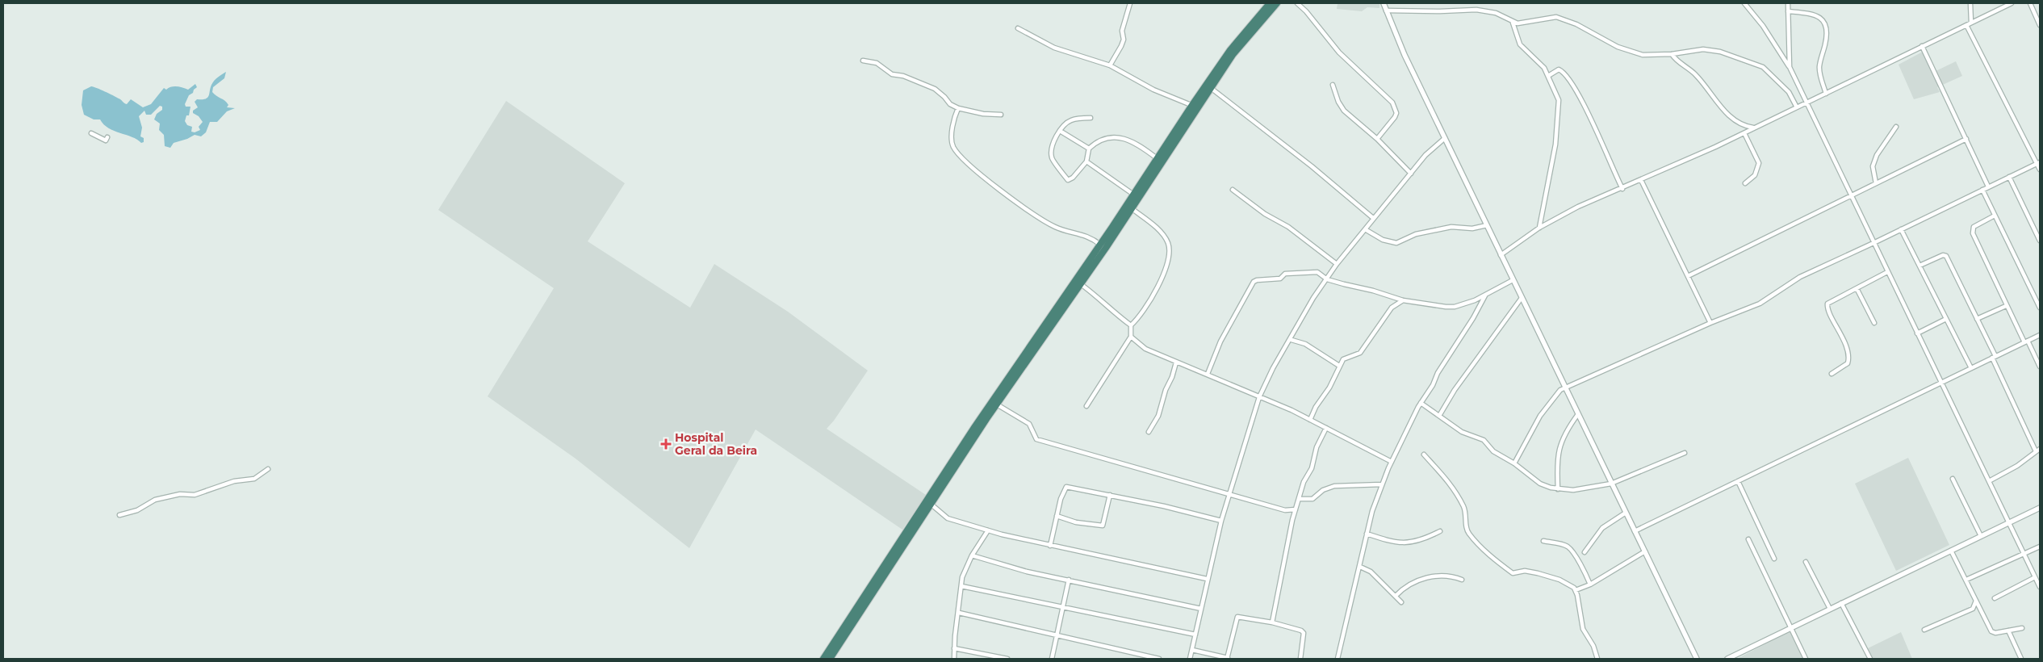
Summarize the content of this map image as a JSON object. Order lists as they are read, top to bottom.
{
  "places": {
    "health": ["Hospital Geral da Beira"]
  }
}
